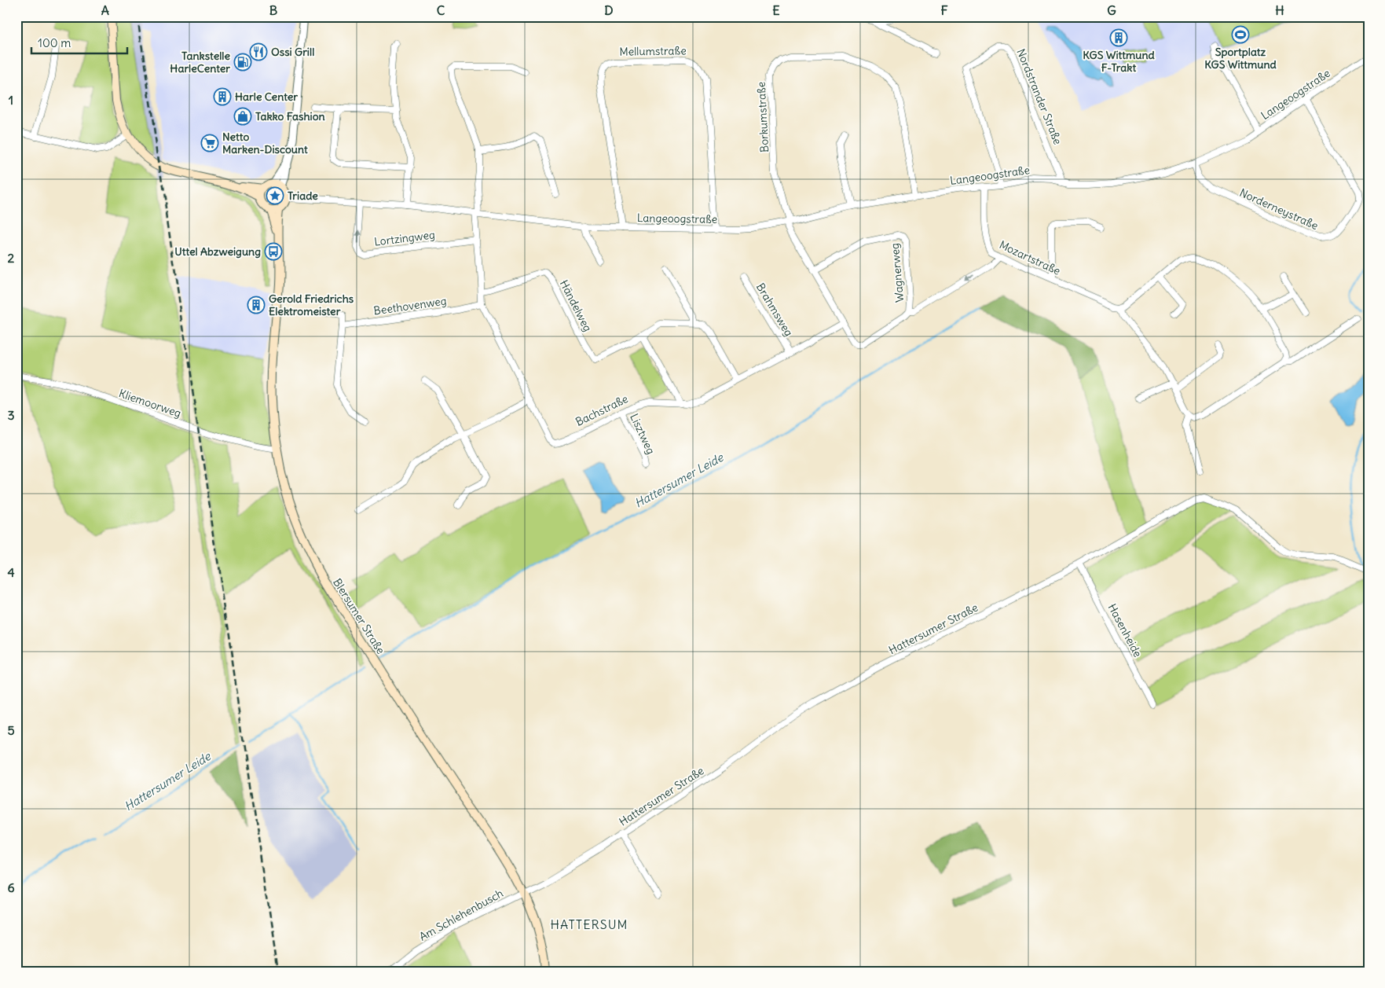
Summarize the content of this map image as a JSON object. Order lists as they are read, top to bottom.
{
  "streets": {
    "main road": ["Blersumer Straße"],
    "street": [
      "Mellumstraße",
      "Langeoogstraße",
      "Nordstrander Straße",
      "Borkumstraße",
      "Norderneystraße",
      "Lortzingweg",
      "Mozartstraße",
      "Wagnerweg",
      "Beethovenweg",
      "Händelweg",
      "Brahmsweg",
      "Kliemoorweg",
      "Bachstraße",
      "Lisztweg",
      "Hattersumer Straße",
      "Hasenheide",
      "Am Schlehenbusch"
    ]
  },
  "crossings": [
    ["Mellumstraße", "Langeoogstraße"],
    ["Langeoogstraße", "Nordstrander Straße"],
    ["Langeoogstraße", "Borkumstraße"],
    ["Langeoogstraße", "Norderneystraße"],
    ["Langeoogstraße", "Lortzingweg"],
    ["Langeoogstraße", "Mozartstraße"],
    ["Langeoogstraße", "Bachstraße"],
    ["Langeoogstraße", "Blersumer Straße"],
    ["Lortzingweg", "Bachstraße"],
    ["Mozartstraße", "Wagnerweg"],
    ["Wagnerweg", "Bachstraße"],
    ["Beethovenweg", "Bachstraße"],
    ["Händelweg", "Bachstraße"],
    ["Brahmsweg", "Bachstraße"],
    ["Kliemoorweg", "Blersumer Straße"],
    ["Bachstraße", "Lisztweg"],
    ["Blersumer Straße", "Hattersumer Straße"],
    ["Blersumer Straße", "Am Schlehenbusch"],
    ["Hattersumer Straße", "Hasenheide"],
    ["Hattersumer Straße", "Am Schlehenbusch"]
  ],
  "districts": ["HATTERSUM"],
  "water": ["Hattersumer Leide"],
  "places": {
    "sports": ["Sportplatz KGS Wittmund"],
    "building": ["KGS Wittmund F-Trakt", "Harle Center", "Gerold Friedrichs Elektromeister"],
    "restaurant": ["Ossi Grill"],
    "fuel station": ["Tankstelle HarleCenter"],
    "shop": ["Takko Fashion"],
    "supermarket": ["Netto Marken-Discount"],
    "place": ["Triade"],
    "bus stop": ["Uttel Abzweigung"]
  },
  "scale_bar": "100 m",
  "grid": {
    "columns": [
      "A",
      "B",
      "C",
      "D",
      "E",
      "F",
      "G",
      "H"
    ],
    "rows": [
      "1",
      "2",
      "3",
      "4",
      "5",
      "6"
    ]
  }
}
